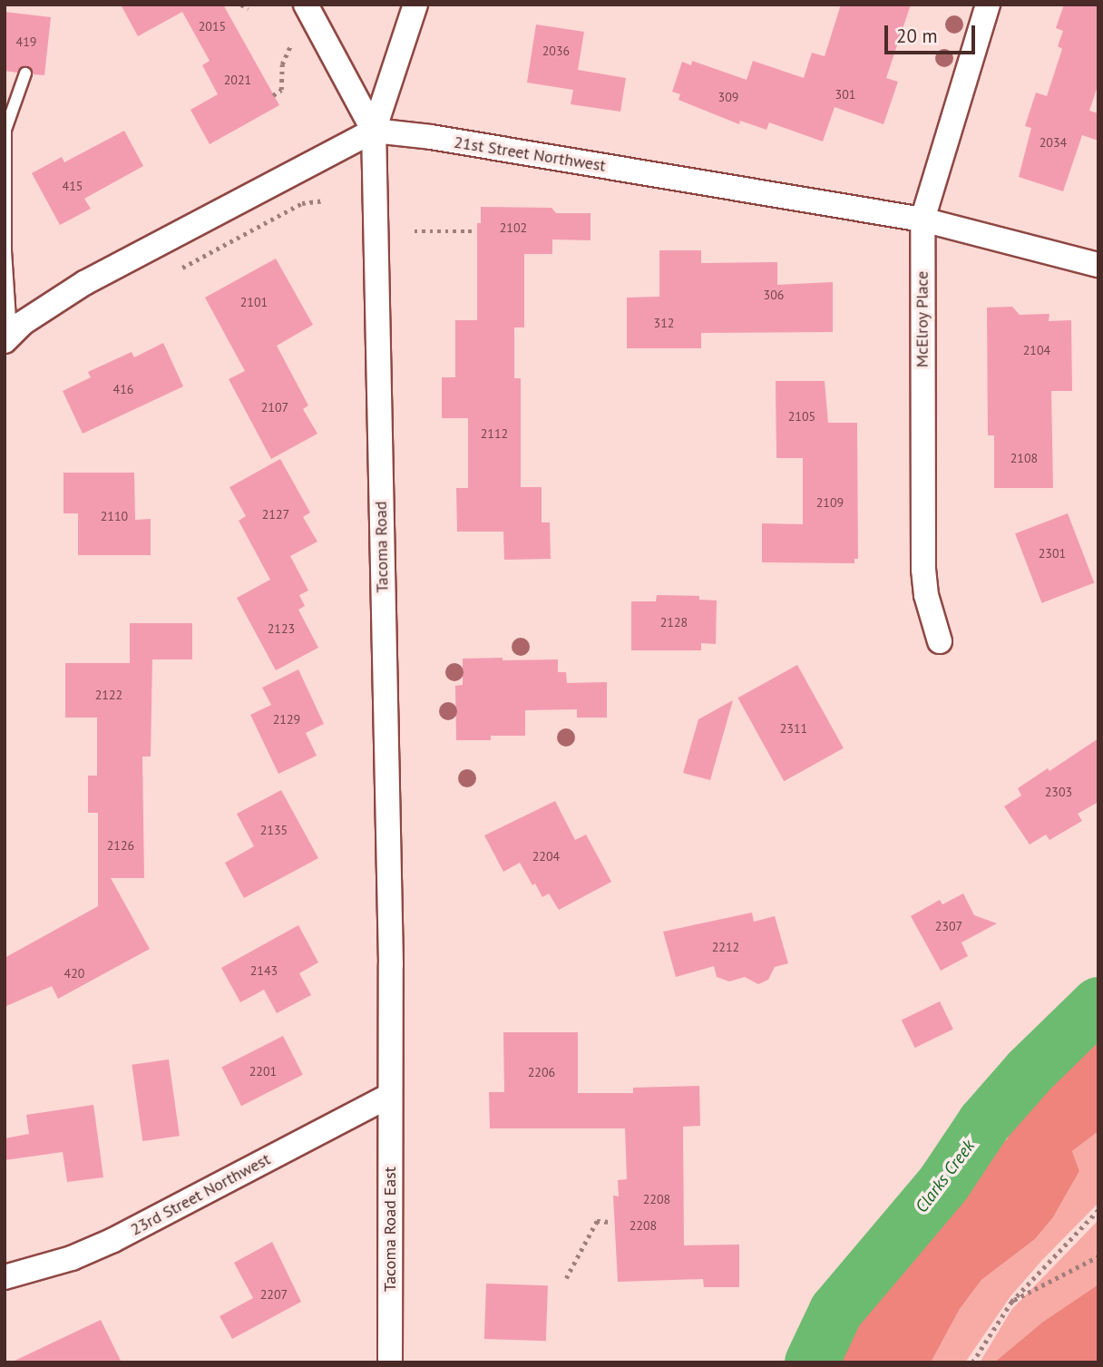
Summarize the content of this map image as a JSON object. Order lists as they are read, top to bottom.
{
  "streets": {
    "street": [
      "21st Street Northwest",
      "McElroy Place",
      "Tacoma Road",
      "23rd Street Northwest",
      "Tacoma Road East"
    ]
  },
  "crossings": [
    ["21st Street Northwest", "McElroy Place"],
    ["21st Street Northwest", "Tacoma Road"],
    ["Tacoma Road", "23rd Street Northwest"],
    ["Tacoma Road", "Tacoma Road East"],
    ["23rd Street Northwest", "Tacoma Road East"]
  ],
  "water": ["Clarks Creek"],
  "house_numbers": [
    "2015",
    "419",
    "2036",
    "2021",
    "301",
    "309",
    "2034",
    "415",
    "2102",
    "306",
    "2101",
    "312",
    "2104",
    "416",
    "2107",
    "2105",
    "2112",
    "2108",
    "2109",
    "2127",
    "2110",
    "2301",
    "2128",
    "2123",
    "2122",
    "2129",
    "2311",
    "2303",
    "2135",
    "2126",
    "2204",
    "2307",
    "2212",
    "2143",
    "420",
    "2201",
    "2206",
    "2208",
    "2208",
    "2207"
  ],
  "scale_bar": "20 m"
}
